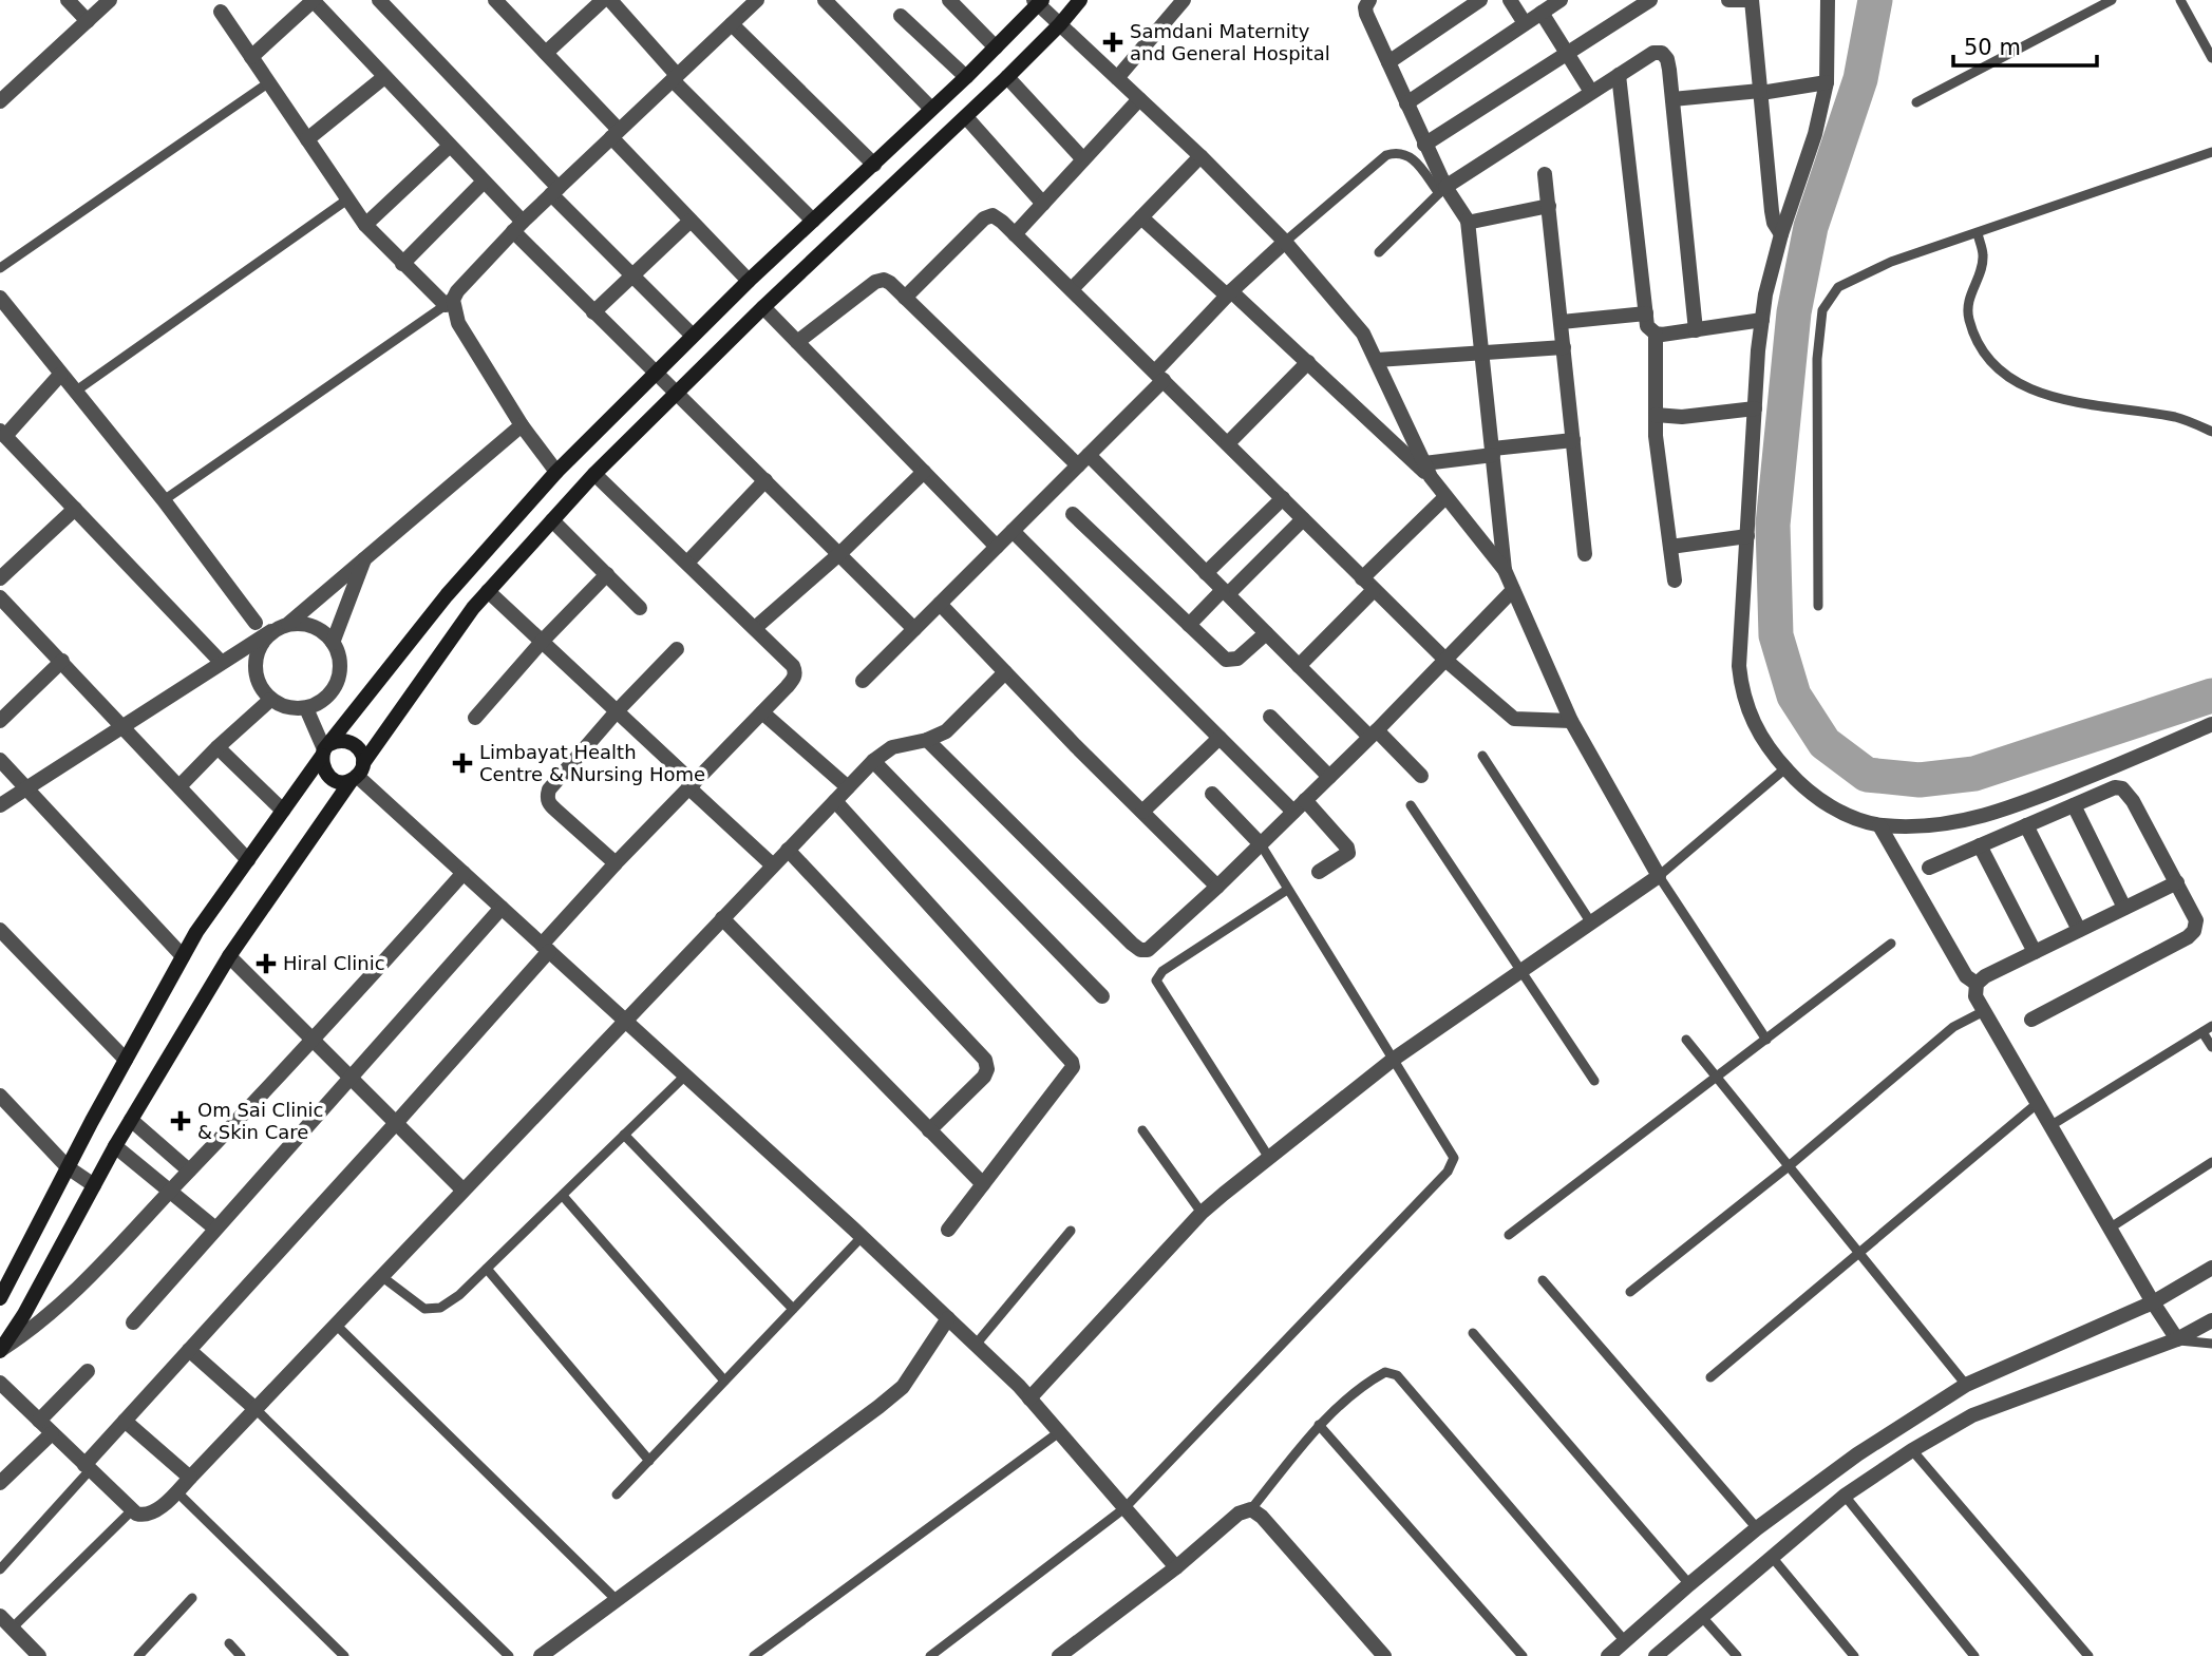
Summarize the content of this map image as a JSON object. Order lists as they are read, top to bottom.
{
  "places": {
    "health": [
      "Samdani Maternity and General Hospital",
      "Limbayat Health Centre & Nursing Home",
      "Hiral Clinic",
      "Om Sai Clinic & Skin Care"
    ]
  },
  "scale_bar": "50 m"
}
